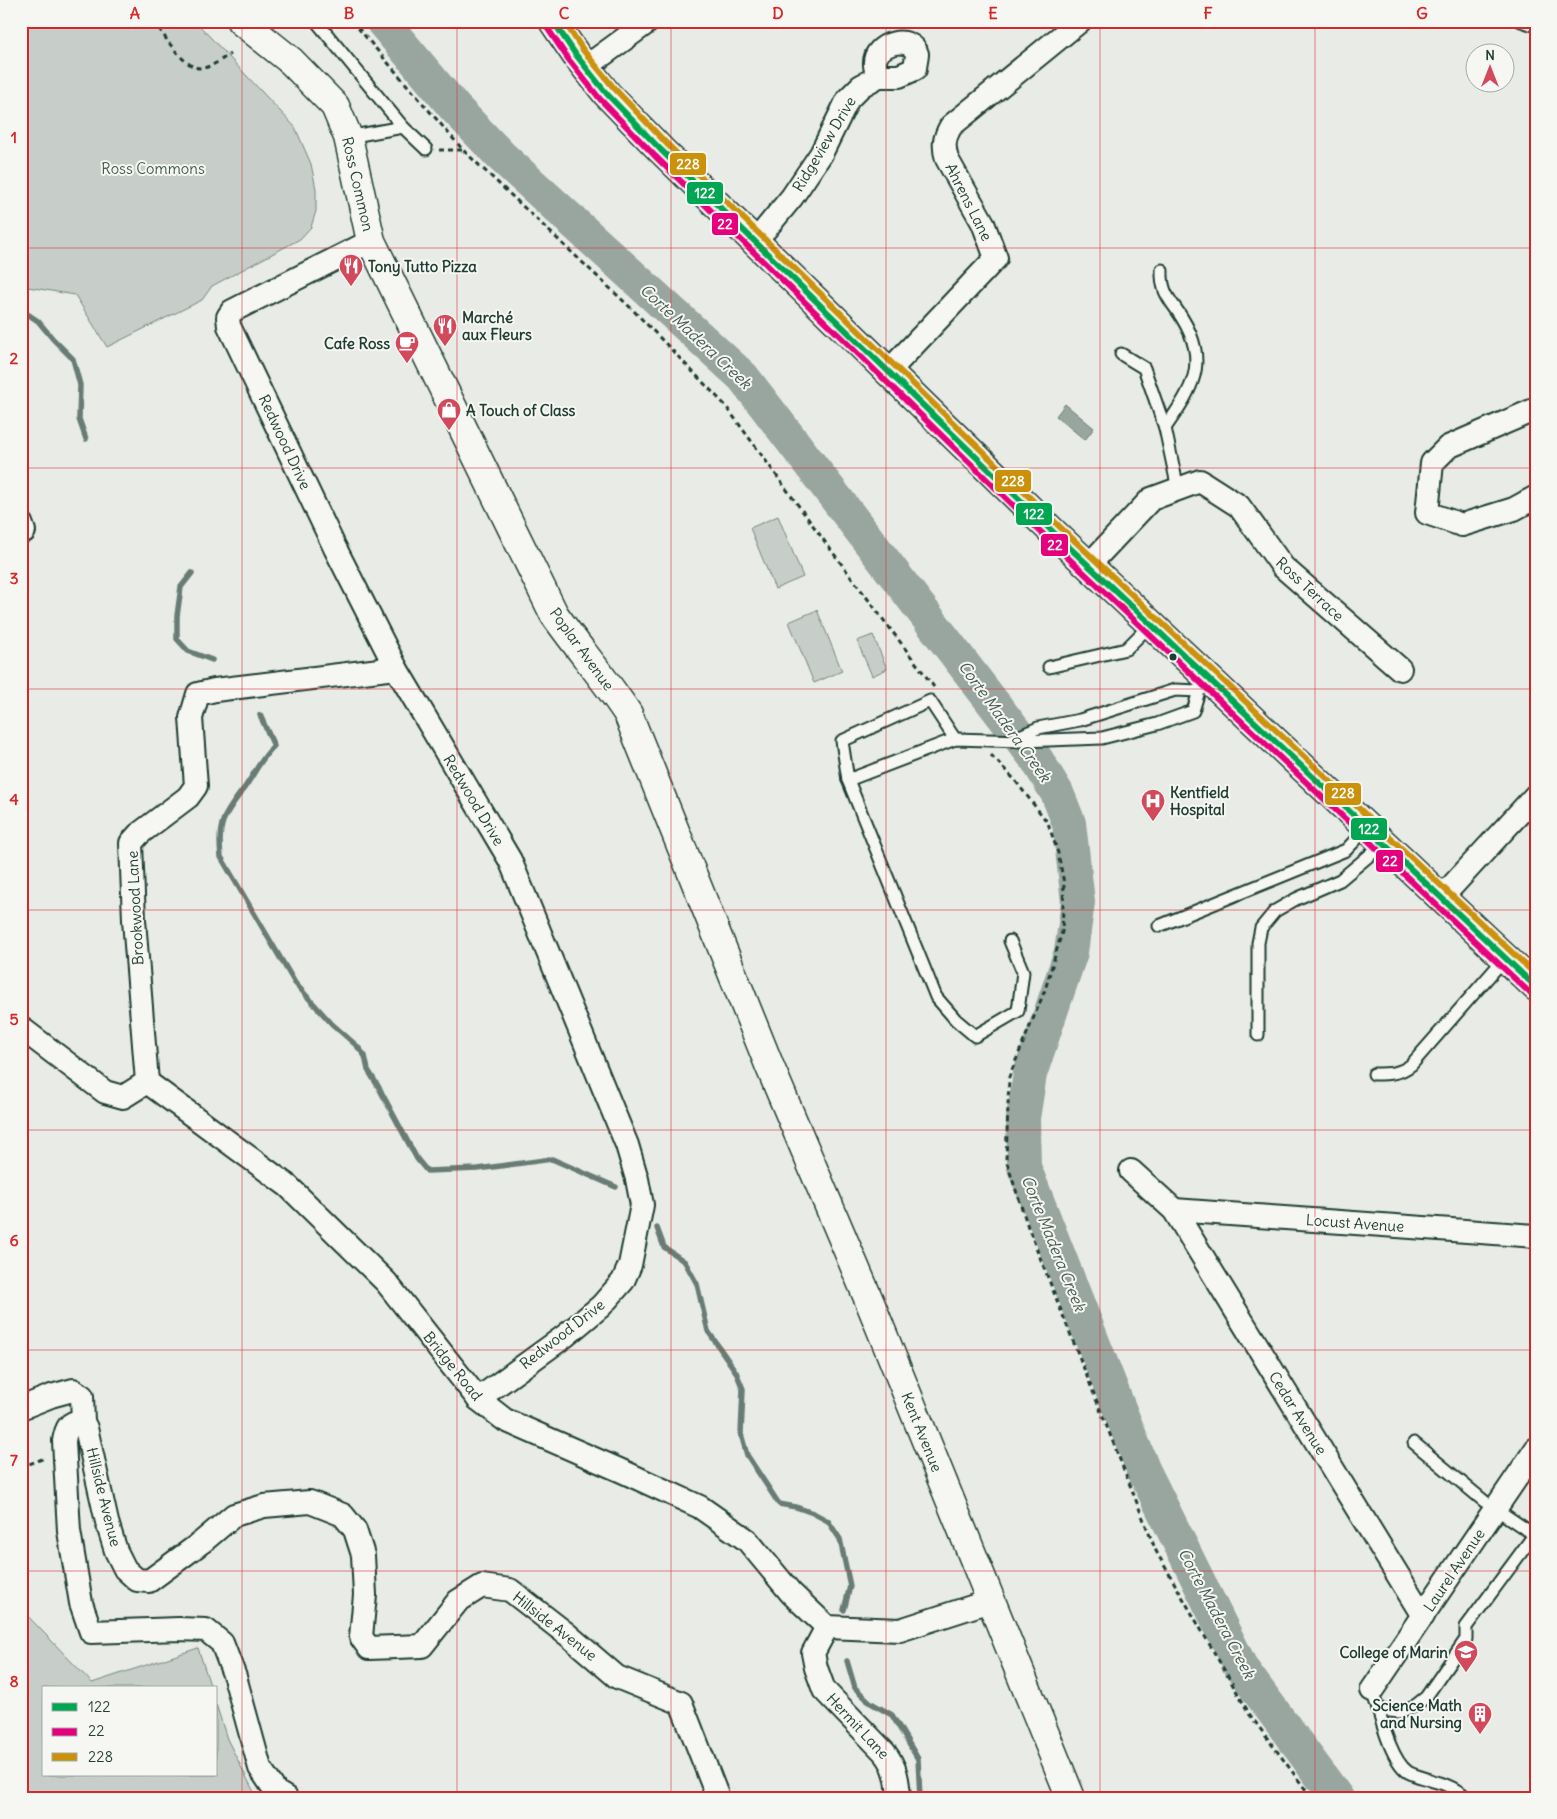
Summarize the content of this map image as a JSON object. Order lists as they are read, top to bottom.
{
  "streets": {
    "street": [
      "Ridgeview Drive",
      "Ross Common",
      "Ahrens Lane",
      "Redwood Drive",
      "Ross Terrace",
      "Poplar Avenue",
      "Brookwood Lane",
      "Locust Avenue",
      "Bridge Road",
      "Cedar Avenue",
      "Kent Avenue",
      "Hillside Avenue",
      "Laurel Avenue",
      "Hermit Lane"
    ]
  },
  "crossings": [
    ["Ross Common", "Redwood Drive"],
    ["Ross Common", "Poplar Avenue"],
    ["Redwood Drive", "Poplar Avenue"],
    ["Redwood Drive", "Brookwood Lane"],
    ["Redwood Drive", "Bridge Road"],
    ["Poplar Avenue", "Kent Avenue"],
    ["Brookwood Lane", "Bridge Road"],
    ["Locust Avenue", "Cedar Avenue"],
    ["Bridge Road", "Hermit Lane"],
    ["Cedar Avenue", "Laurel Avenue"]
  ],
  "water": ["Corte Madera Creek"],
  "parks": ["Ross Commons"],
  "places": {
    "restaurant": ["Tony Tutto Pizza", "Marché aux Fleurs"],
    "cafe": ["Cafe Ross"],
    "shop": ["A Touch of Class"],
    "hospital": ["Kentfield Hospital"],
    "school or university": ["College of Marin"],
    "building": ["Science Math and Nursing"]
  },
  "lines": ["transit line 122", "transit line 228", "transit line 22"],
  "legend": ["122", "22", "228"],
  "north": "top",
  "grid": {
    "columns": [
      "A",
      "B",
      "C",
      "D",
      "E",
      "F",
      "G"
    ],
    "rows": [
      "1",
      "2",
      "3",
      "4",
      "5",
      "6",
      "7",
      "8"
    ]
  }
}
